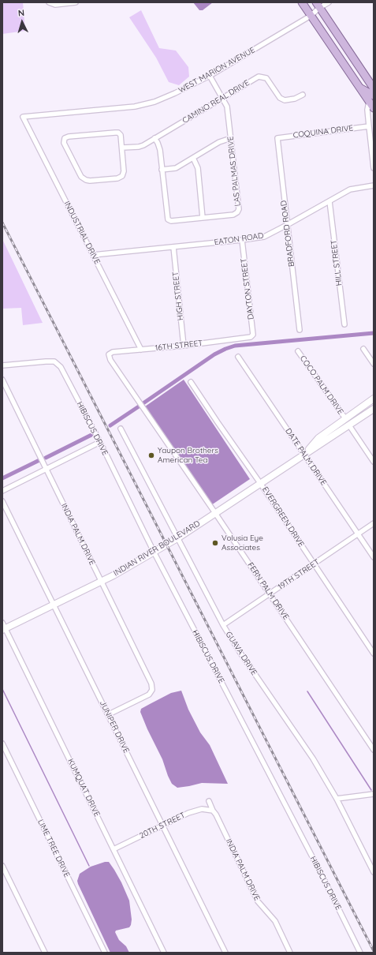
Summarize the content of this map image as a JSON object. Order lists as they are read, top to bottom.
{
  "streets": {
    "main road": ["INDIAN RIVER BOULEVARD"],
    "street": [
      "WEST MARION AVENUE",
      "CAMINO REAL DRIVE",
      "COQUINA DRIVE",
      "LAS PALMAS DRIVE",
      "INDUSTRIAL DRIVE",
      "BRADFORD ROAD",
      "EATON ROAD",
      "HILL STREET",
      "DAYTON STREET",
      "HIGH STREET",
      "16TH STREET",
      "COCO PALM DRIVE",
      "HIBISCUS DRIVE",
      "DATE PALM DRIVE",
      "EVERGREEN DRIVE",
      "INDIA PALM DRIVE",
      "19TH STREET",
      "FERN PALM DRIVE",
      "GUAVA DRIVE",
      "JUNIPER DRIVE",
      "KUMQUAT DRIVE",
      "20TH STREET",
      "LIME TREE DRIVE"
    ]
  },
  "crossings": [
    ["WEST MARION AVENUE", "LAS PALMAS DRIVE"],
    ["WEST MARION AVENUE", "INDUSTRIAL DRIVE"],
    ["CAMINO REAL DRIVE", "LAS PALMAS DRIVE"],
    ["COQUINA DRIVE", "BRADFORD ROAD"],
    ["INDUSTRIAL DRIVE", "EATON ROAD"],
    ["INDUSTRIAL DRIVE", "16TH STREET"],
    ["BRADFORD ROAD", "EATON ROAD"],
    ["EATON ROAD", "HILL STREET"],
    ["EATON ROAD", "DAYTON STREET"],
    ["EATON ROAD", "HIGH STREET"],
    ["DAYTON STREET", "16TH STREET"],
    ["HIGH STREET", "16TH STREET"],
    ["16TH STREET", "FERN PALM DRIVE"],
    ["HIBISCUS DRIVE", "INDIAN RIVER BOULEVARD"],
    ["DATE PALM DRIVE", "INDIAN RIVER BOULEVARD"],
    ["DATE PALM DRIVE", "19TH STREET"],
    ["EVERGREEN DRIVE", "INDIAN RIVER BOULEVARD"],
    ["EVERGREEN DRIVE", "19TH STREET"],
    ["INDIA PALM DRIVE", "INDIAN RIVER BOULEVARD"],
    ["INDIA PALM DRIVE", "JUNIPER DRIVE"],
    ["INDIA PALM DRIVE", "20TH STREET"],
    ["INDIAN RIVER BOULEVARD", "FERN PALM DRIVE"],
    ["INDIAN RIVER BOULEVARD", "GUAVA DRIVE"],
    ["INDIAN RIVER BOULEVARD", "JUNIPER DRIVE"],
    ["INDIAN RIVER BOULEVARD", "KUMQUAT DRIVE"],
    ["19TH STREET", "FERN PALM DRIVE"],
    ["19TH STREET", "GUAVA DRIVE"],
    ["JUNIPER DRIVE", "20TH STREET"],
    ["KUMQUAT DRIVE", "20TH STREET"]
  ],
  "places": ["Yaupon Brothers American Tea", "Volusia Eye Associates"],
  "north": "top"
}
